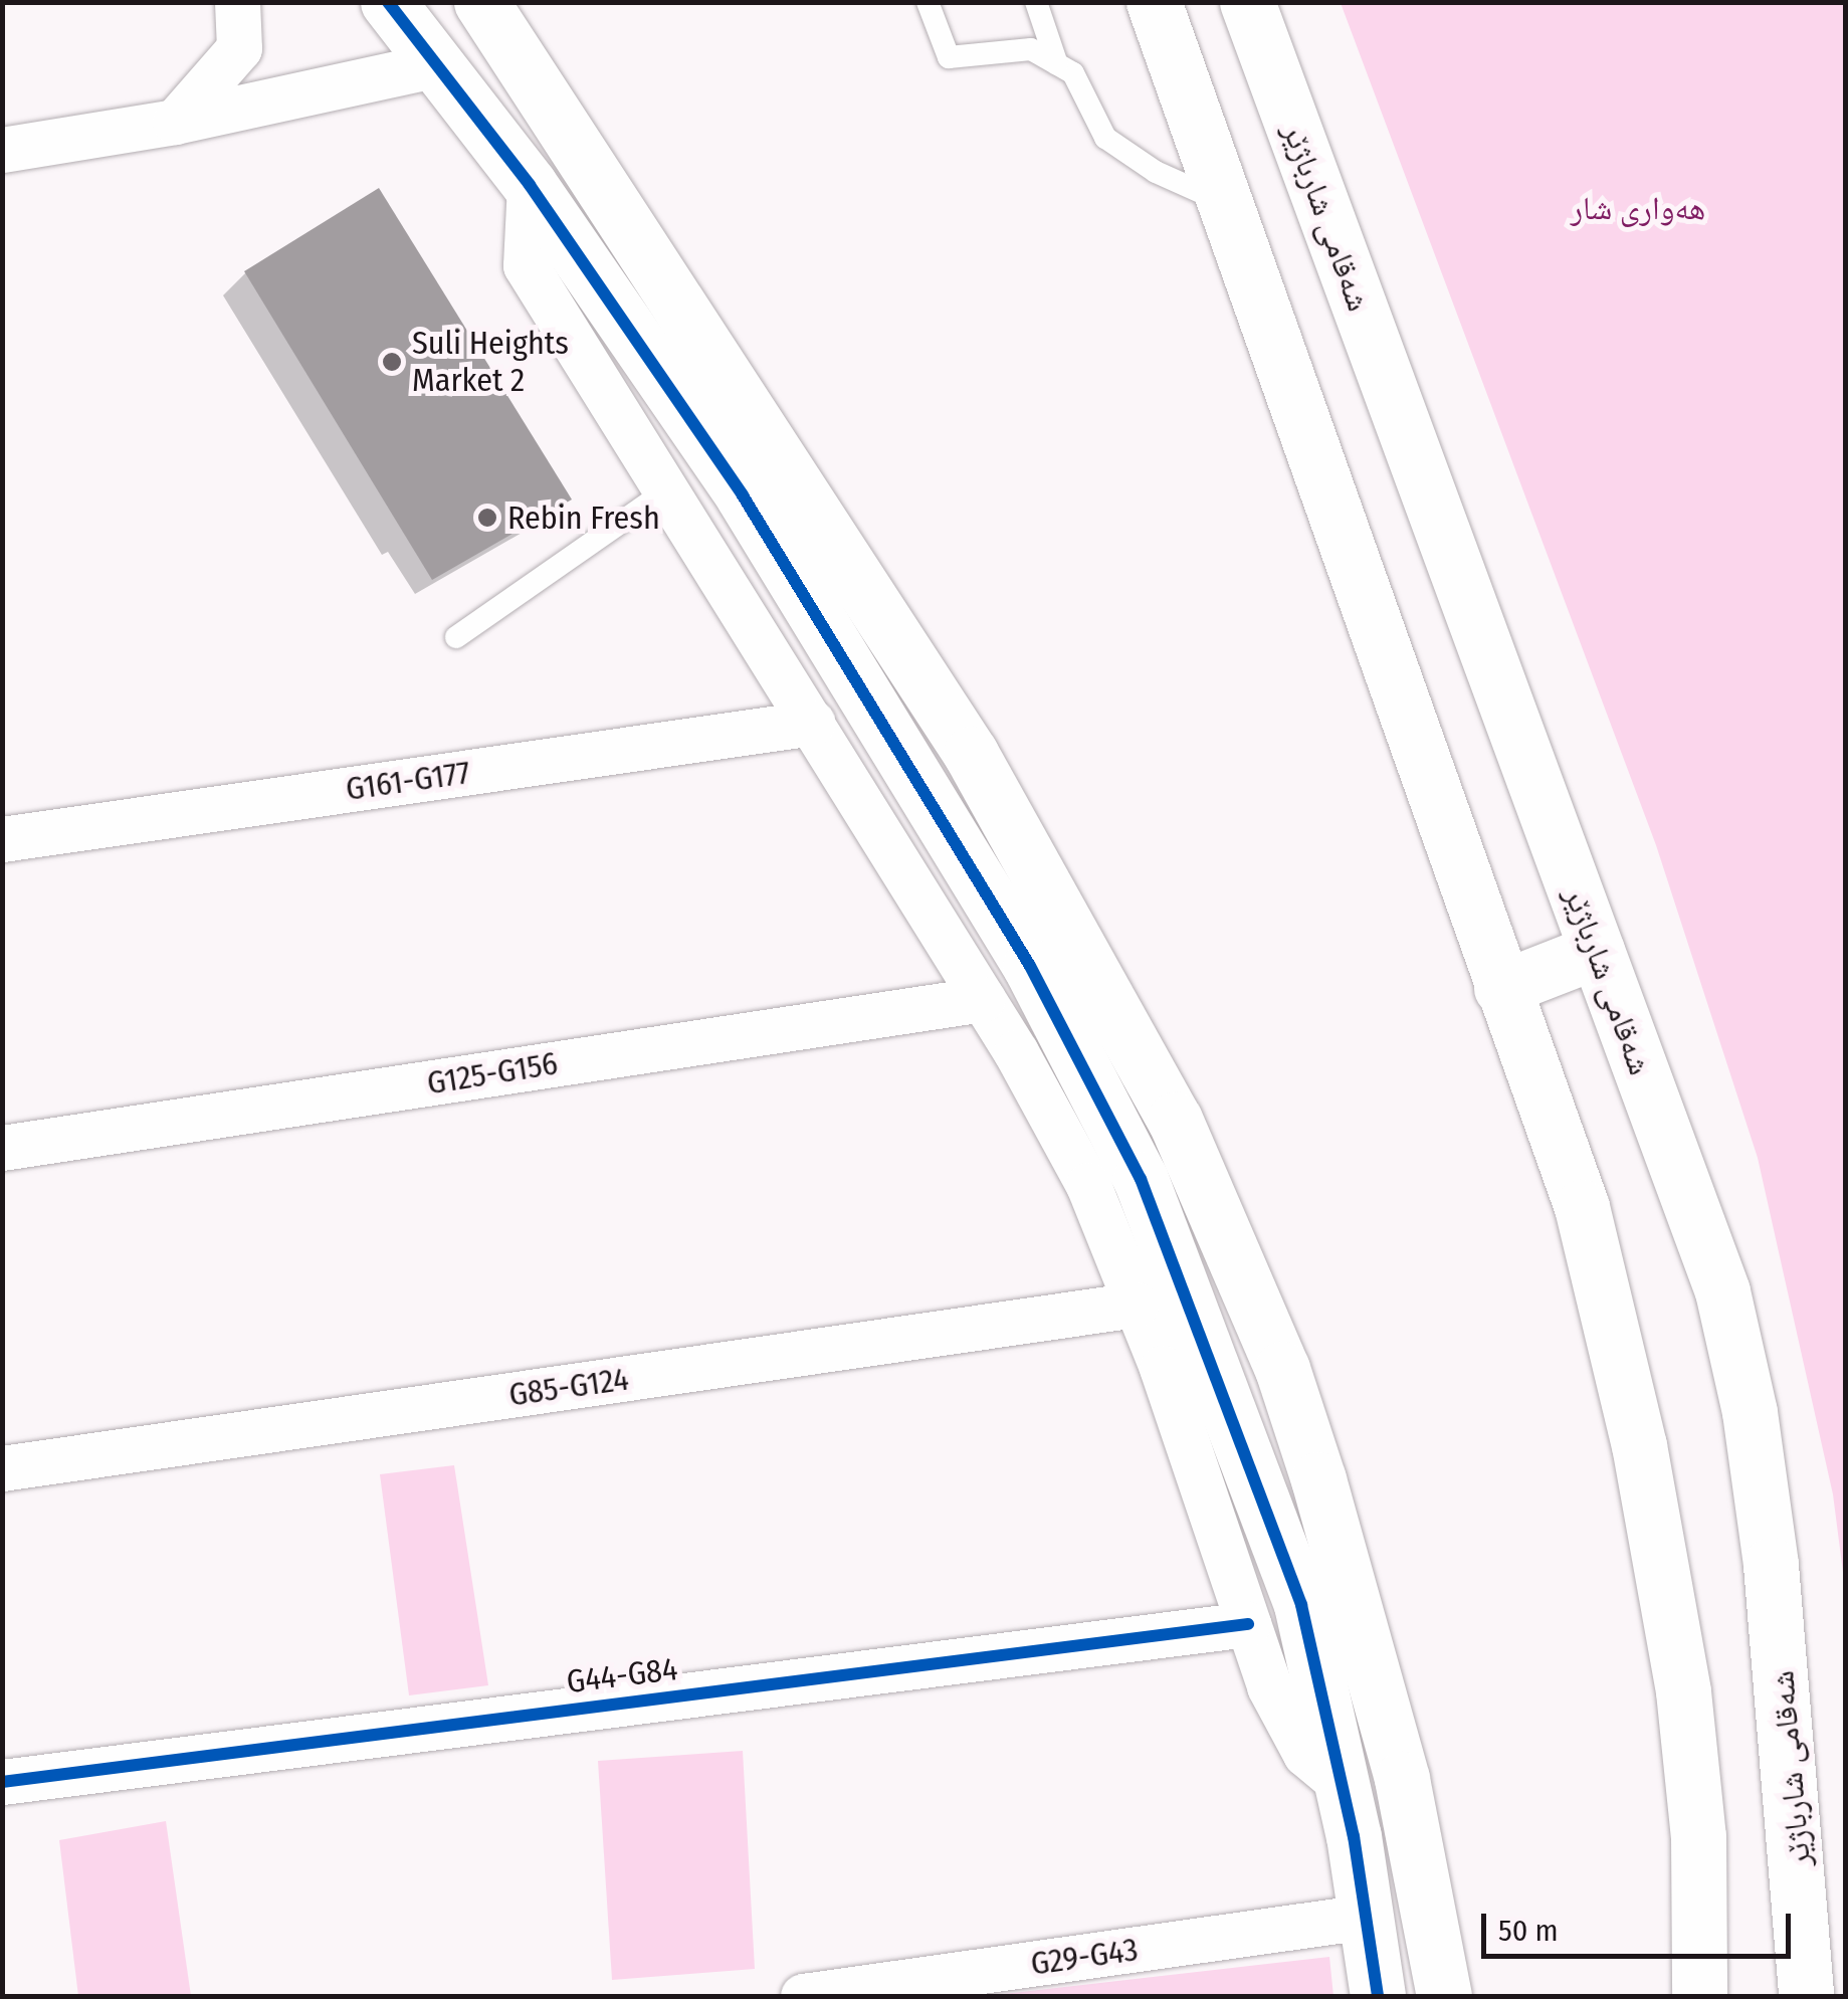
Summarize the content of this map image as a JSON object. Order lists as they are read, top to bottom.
{
  "streets": {
    "street": [
      "شەقامی شارباژێر",
      "G161-G177",
      "G125-G156",
      "G85-G124",
      "G44-G84",
      "G29-G43"
    ]
  },
  "parks": ["هەواری شار"],
  "places": ["Suli Heights Market 2", "Rebin Fresh"],
  "scale_bar": "50 m"
}
